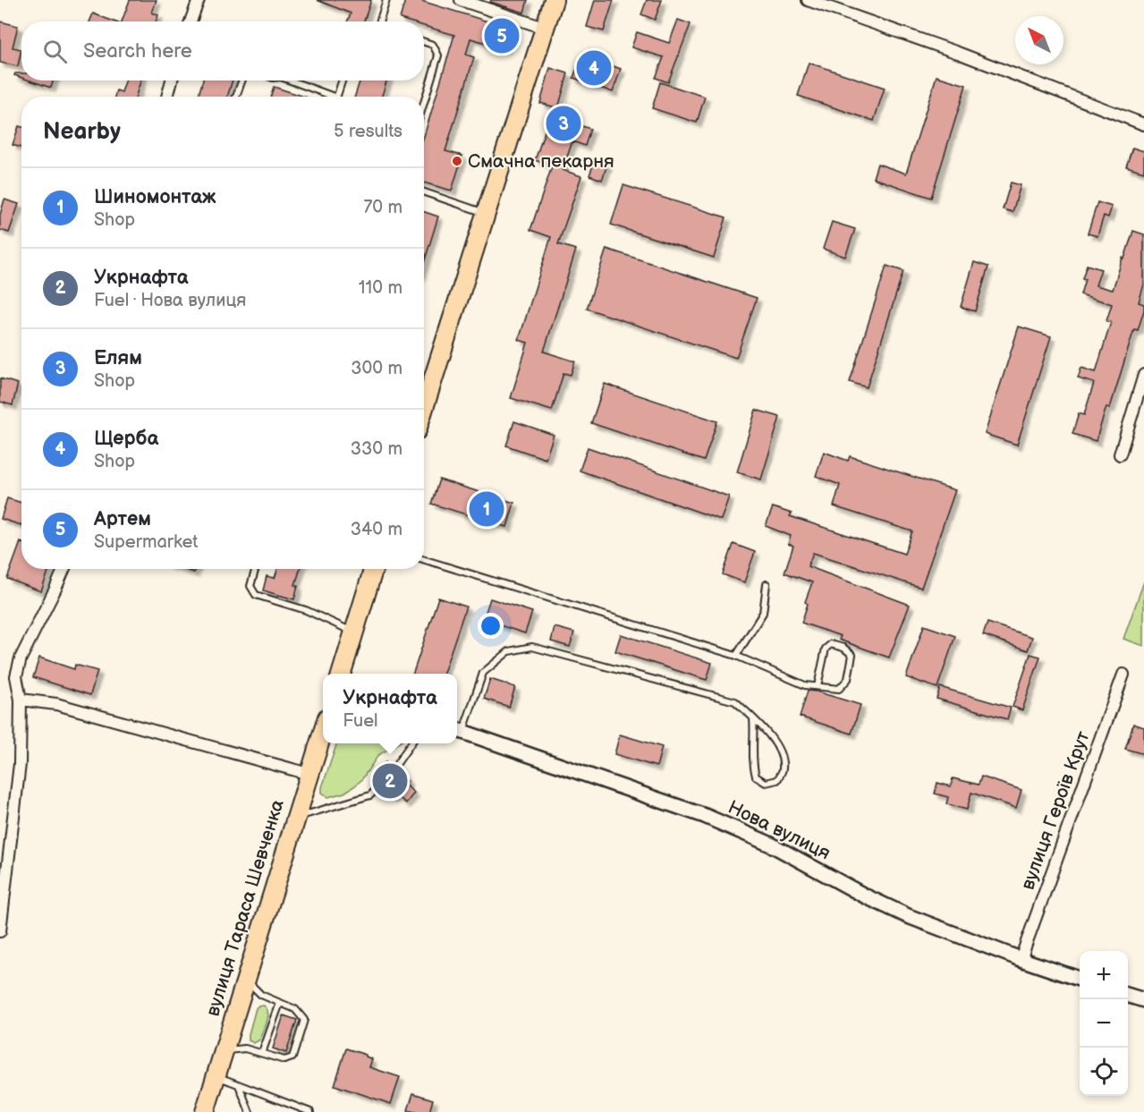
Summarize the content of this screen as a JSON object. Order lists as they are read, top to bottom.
{
  "streets": {
    "main road": ["вулиця Тараса Шевченка"],
    "street": ["вулиця Героїв Крут", "Нова вулиця"]
  },
  "crossings": [
    ["вулиця Героїв Крут", "Нова вулиця"]
  ],
  "places": ["Смачна пекарня"],
  "north": "top left",
  "page": {
    "pins": [
      "5",
      "4",
      "3",
      "1",
      "2"
    ],
    "search": "Search here",
    "heading": ["Nearby", "5 results"],
    "list": [
      {
        "mark": "1",
        "name": "Шиномонтаж",
        "note": "Shop",
        "value": "70 m"
      },
      {
        "mark": "2",
        "name": "Укрнафта",
        "note": "Fuel · Нова вулиця",
        "value": "110 m"
      },
      {
        "mark": "3",
        "name": "Елям",
        "note": "Shop",
        "value": "300 m"
      },
      {
        "mark": "4",
        "name": "Щерба",
        "note": "Shop",
        "value": "330 m"
      },
      {
        "mark": "5",
        "name": "Артем",
        "note": "Supermarket",
        "value": "340 m"
      }
    ],
    "popup": ["Укрнафта", "Fuel"],
    "map_buttons": ["+", "−"]
  }
}
